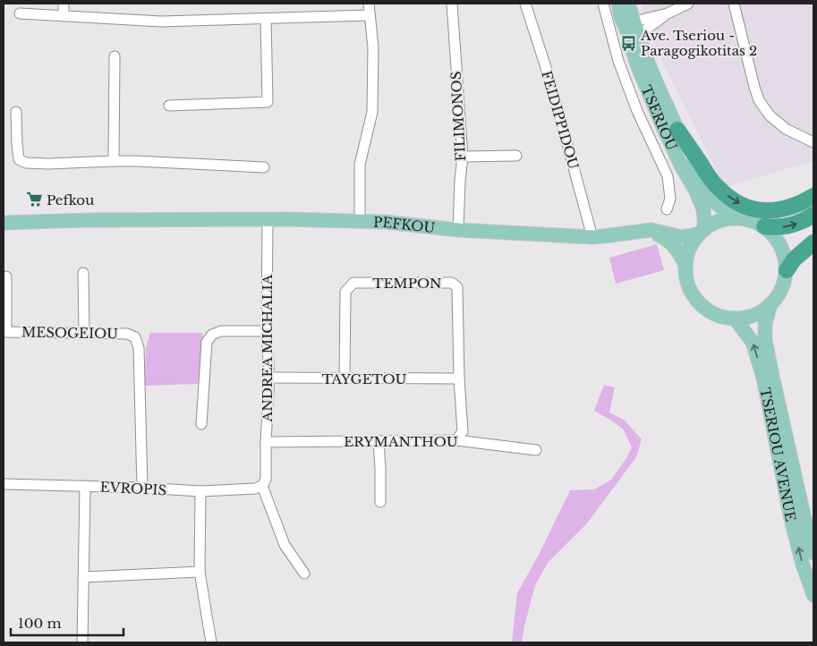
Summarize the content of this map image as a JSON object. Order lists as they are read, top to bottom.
{
  "streets": {
    "main road": ["TSERIOU", "PEFKOU", "TSERIOU AVENUE"],
    "street": [
      "FILIMONOS",
      "FEIDIPPIDOU",
      "TEMPON",
      "MESOGEIOU",
      "ANDREA MICHALIA",
      "TAYGETOU",
      "ERYMANTHOU",
      "EVROPIS"
    ]
  },
  "crossings": [
    ["FILIMONOS", "PEFKOU"],
    ["TSERIOU", "PEFKOU"],
    ["TSERIOU", "TSERIOU AVENUE"],
    ["FEIDIPPIDOU", "PEFKOU"],
    ["PEFKOU", "ANDREA MICHALIA"],
    ["PEFKOU", "TSERIOU AVENUE"],
    ["TEMPON", "TAYGETOU"],
    ["TEMPON", "ERYMANTHOU"],
    ["MESOGEIOU", "EVROPIS"],
    ["ANDREA MICHALIA", "TAYGETOU"],
    ["ANDREA MICHALIA", "ERYMANTHOU"],
    ["ANDREA MICHALIA", "EVROPIS"]
  ],
  "places": {
    "bus stop": ["Ave. Tseriou - Paragogikotitas 2"],
    "supermarket": ["Pefkou"]
  },
  "scale_bar": "100 m"
}
